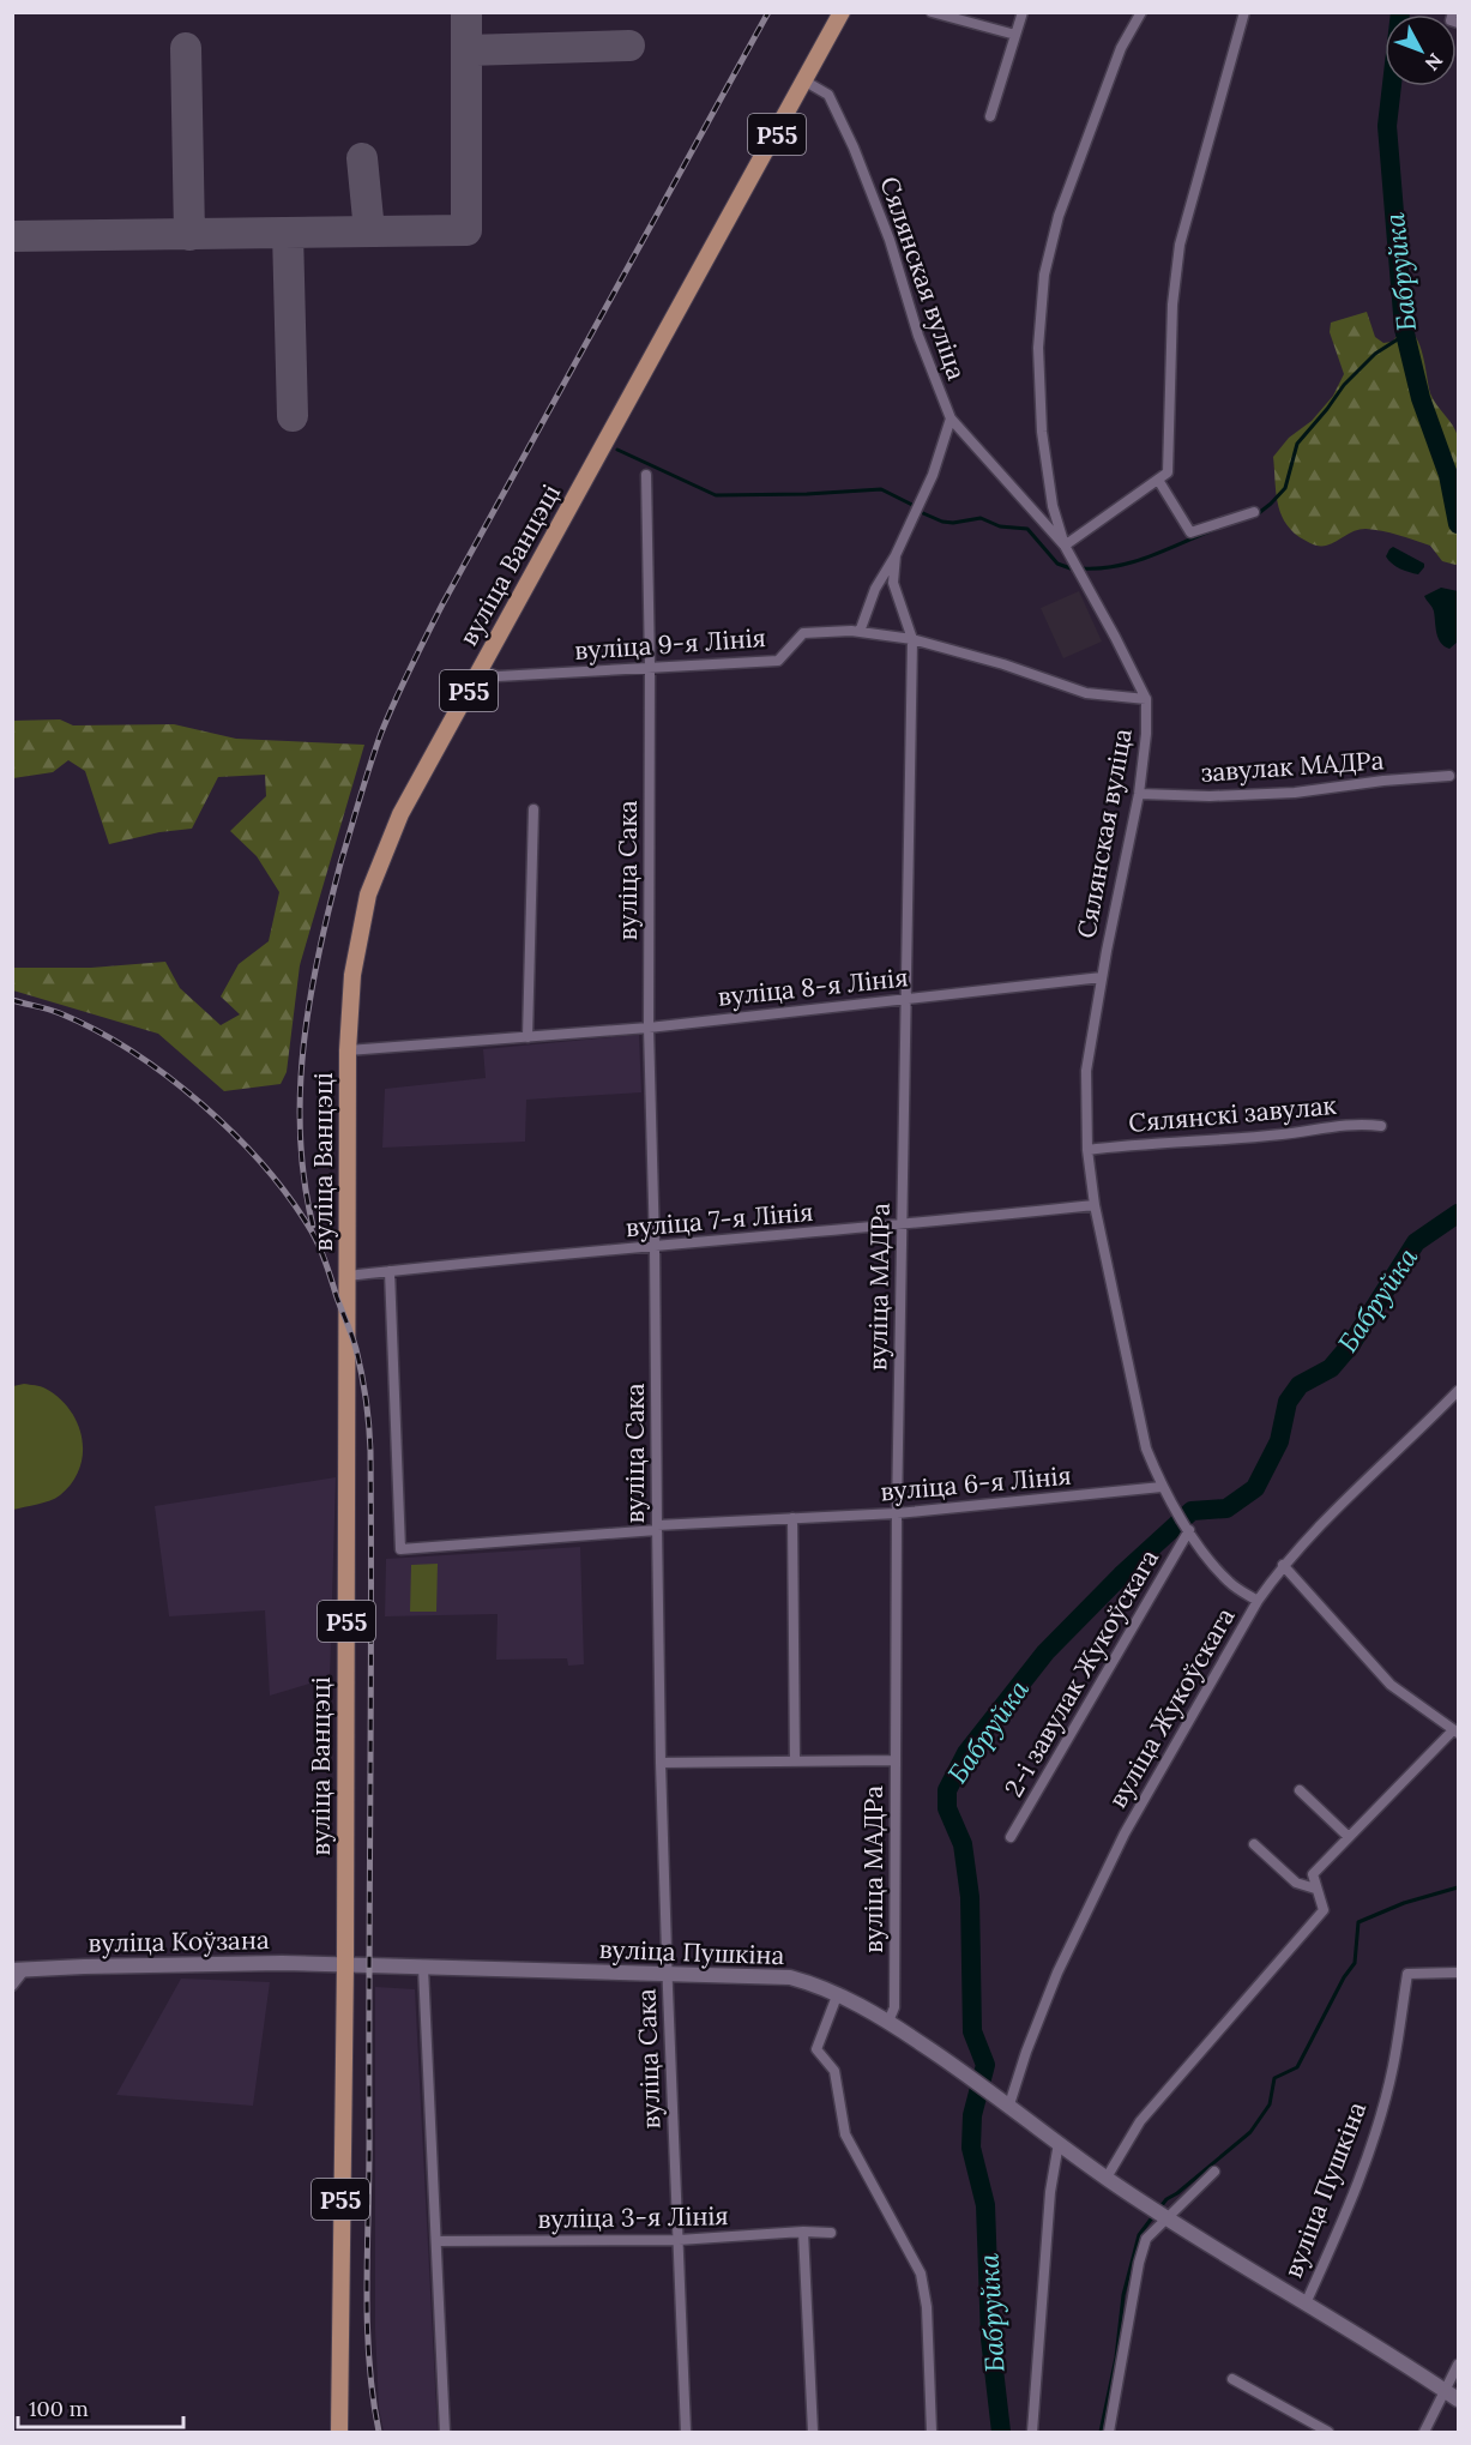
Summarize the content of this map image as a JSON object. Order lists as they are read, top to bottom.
{
  "streets": {
    "main road": [
      "Р55",
      "вуліца Ванцэці",
      "вуліца Коўзана",
      "вуліца Пушкіна"
    ],
    "street": [
      "Сялянская вуліца",
      "вуліца 9-я Лінія",
      "завулак МАДРа",
      "вуліца Сака",
      "вуліца 8-я Лінія",
      "Сялянскі завулак",
      "вуліца 7-я Лінія",
      "вуліца МАДРа",
      "вуліца 6-я Лінія",
      "2-і завулак Жукоўскага",
      "вуліца Жукоўскага",
      "вуліца 3-я Лінія"
    ]
  },
  "crossings": [
    ["Сялянская вуліца", "вуліца Ванцэці"],
    ["Сялянская вуліца", "вуліца 9-я Лінія"],
    ["Сялянская вуліца", "завулак МАДРа"],
    ["Сялянская вуліца", "вуліца 8-я Лінія"],
    ["Сялянская вуліца", "Сялянскі завулак"],
    ["Сялянская вуліца", "вуліца 7-я Лінія"],
    ["Сялянская вуліца", "вуліца МАДРа"],
    ["Сялянская вуліца", "вуліца 6-я Лінія"],
    ["Сялянская вуліца", "2-і завулак Жукоўскага"],
    ["Сялянская вуліца", "вуліца Жукоўскага"],
    ["вуліца Ванцэці", "вуліца 9-я Лінія"],
    ["вуліца Ванцэці", "вуліца 8-я Лінія"],
    ["вуліца Ванцэці", "вуліца 7-я Лінія"],
    ["вуліца Ванцэці", "вуліца Коўзана"],
    ["вуліца Ванцэці", "вуліца Пушкіна"],
    ["вуліца 9-я Лінія", "вуліца Сака"],
    ["вуліца 9-я Лінія", "вуліца МАДРа"],
    ["вуліца Сака", "вуліца 8-я Лінія"],
    ["вуліца Сака", "вуліца 7-я Лінія"],
    ["вуліца Сака", "вуліца 6-я Лінія"],
    ["вуліца Сака", "вуліца Пушкіна"],
    ["вуліца Сака", "вуліца 3-я Лінія"],
    ["вуліца 8-я Лінія", "вуліца МАДРа"],
    ["вуліца 7-я Лінія", "вуліца МАДРа"],
    ["вуліца 7-я Лінія", "вуліца 6-я Лінія"],
    ["вуліца МАДРа", "вуліца 6-я Лінія"],
    ["вуліца МАДРа", "вуліца Пушкіна"],
    ["вуліца Жукоўскага", "вуліца Пушкіна"],
    ["вуліца Коўзана", "вуліца Пушкіна"]
  ],
  "water": ["Бабруйка"],
  "scale_bar": "100 m",
  "north": "bottom right"
}
